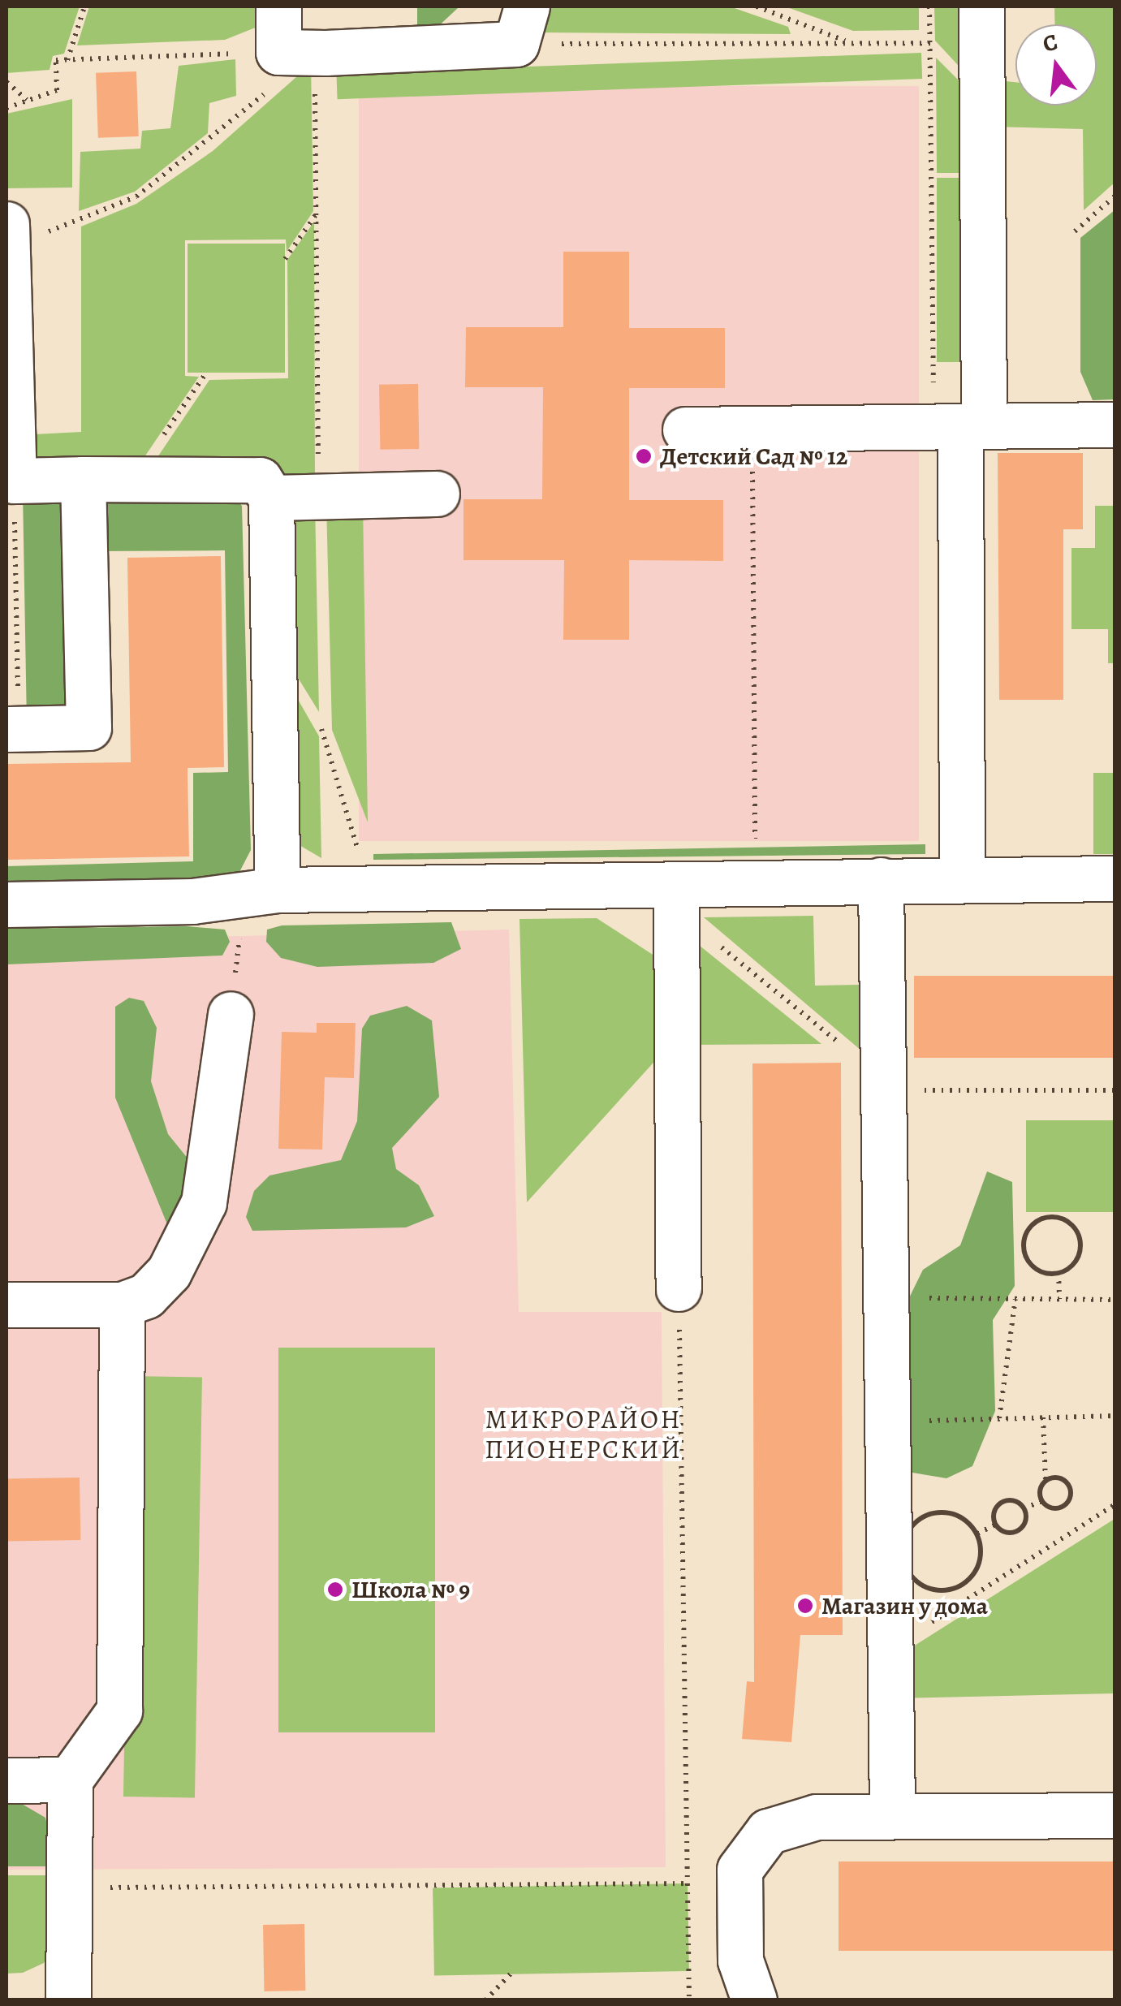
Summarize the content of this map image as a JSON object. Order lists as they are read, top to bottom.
{
  "districts": ["МИКРОРАЙОН ПИОНЕРСКИЙ"],
  "places": ["Детский Сад № 12", "Школа № 9", "Магазин у дома"],
  "north": "top"
}
